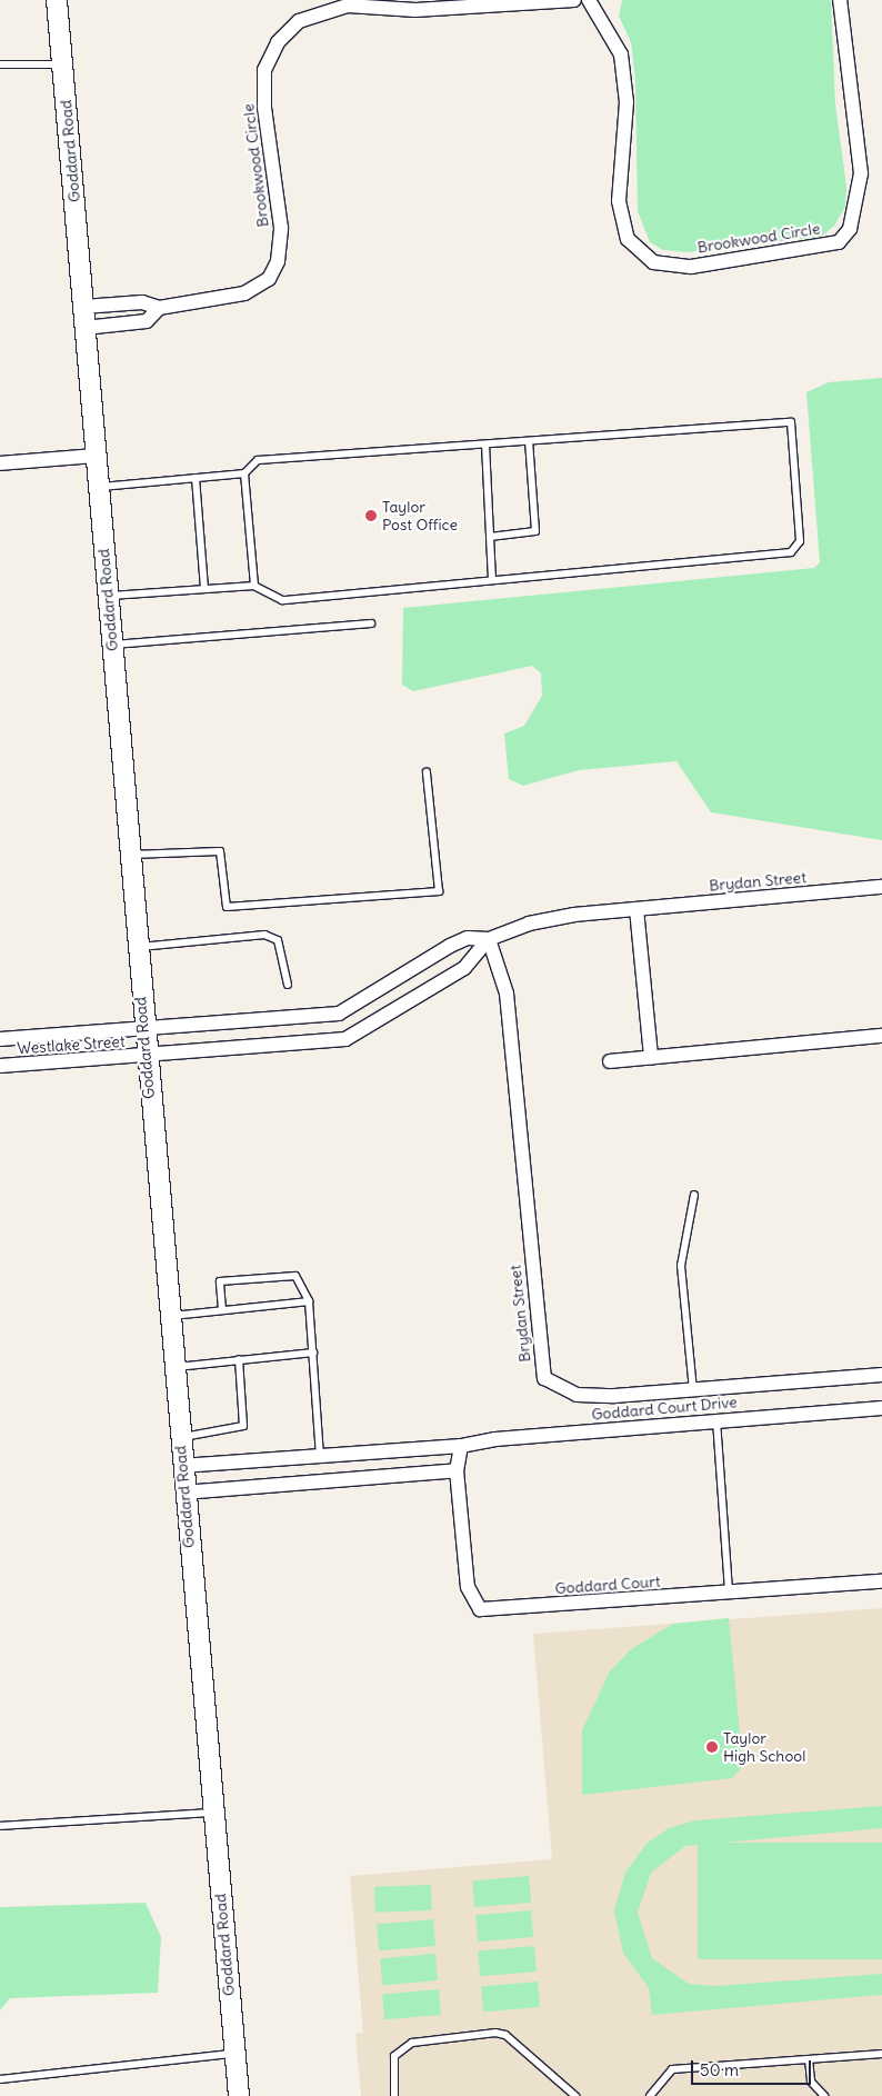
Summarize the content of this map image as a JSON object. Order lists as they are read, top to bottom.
{
  "streets": {
    "main road": ["Goddard Road"],
    "street": [
      "Brookwood Circle",
      "Brydan Street",
      "Westlake Street",
      "Goddard Court Drive",
      "Goddard Court"
    ]
  },
  "crossings": [
    ["Goddard Road", "Brookwood Circle"],
    ["Goddard Road", "Brydan Street"],
    ["Goddard Road", "Westlake Street"],
    ["Brydan Street", "Westlake Street"],
    ["Goddard Court Drive", "Goddard Court"]
  ],
  "places": ["Taylor Post Office", "Taylor High School"],
  "scale_bar": "50 m"
}
